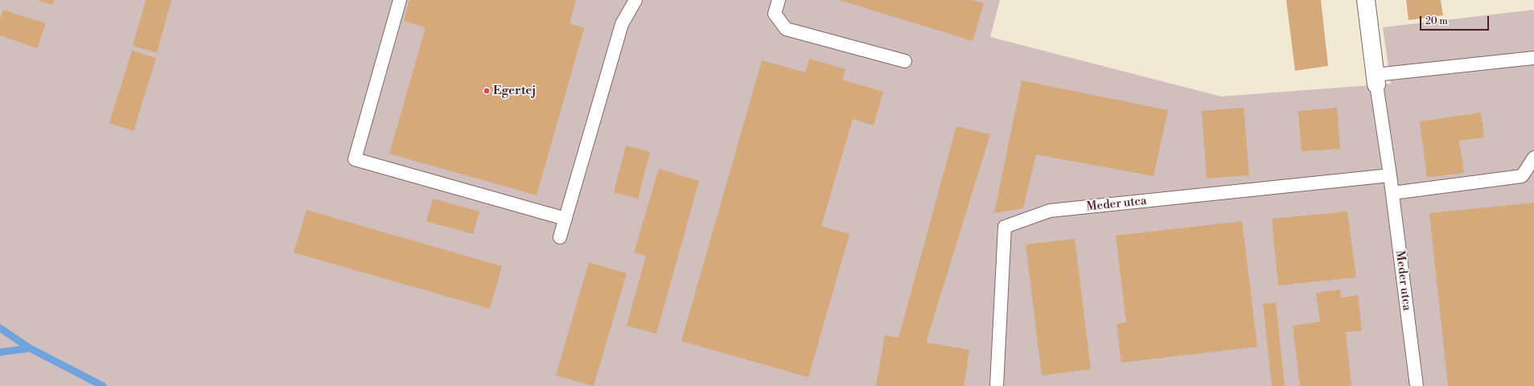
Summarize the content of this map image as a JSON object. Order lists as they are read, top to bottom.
{
  "streets": {
    "street": ["Meder utca"]
  },
  "places": ["Egertej"],
  "scale_bar": "20 m"
}
